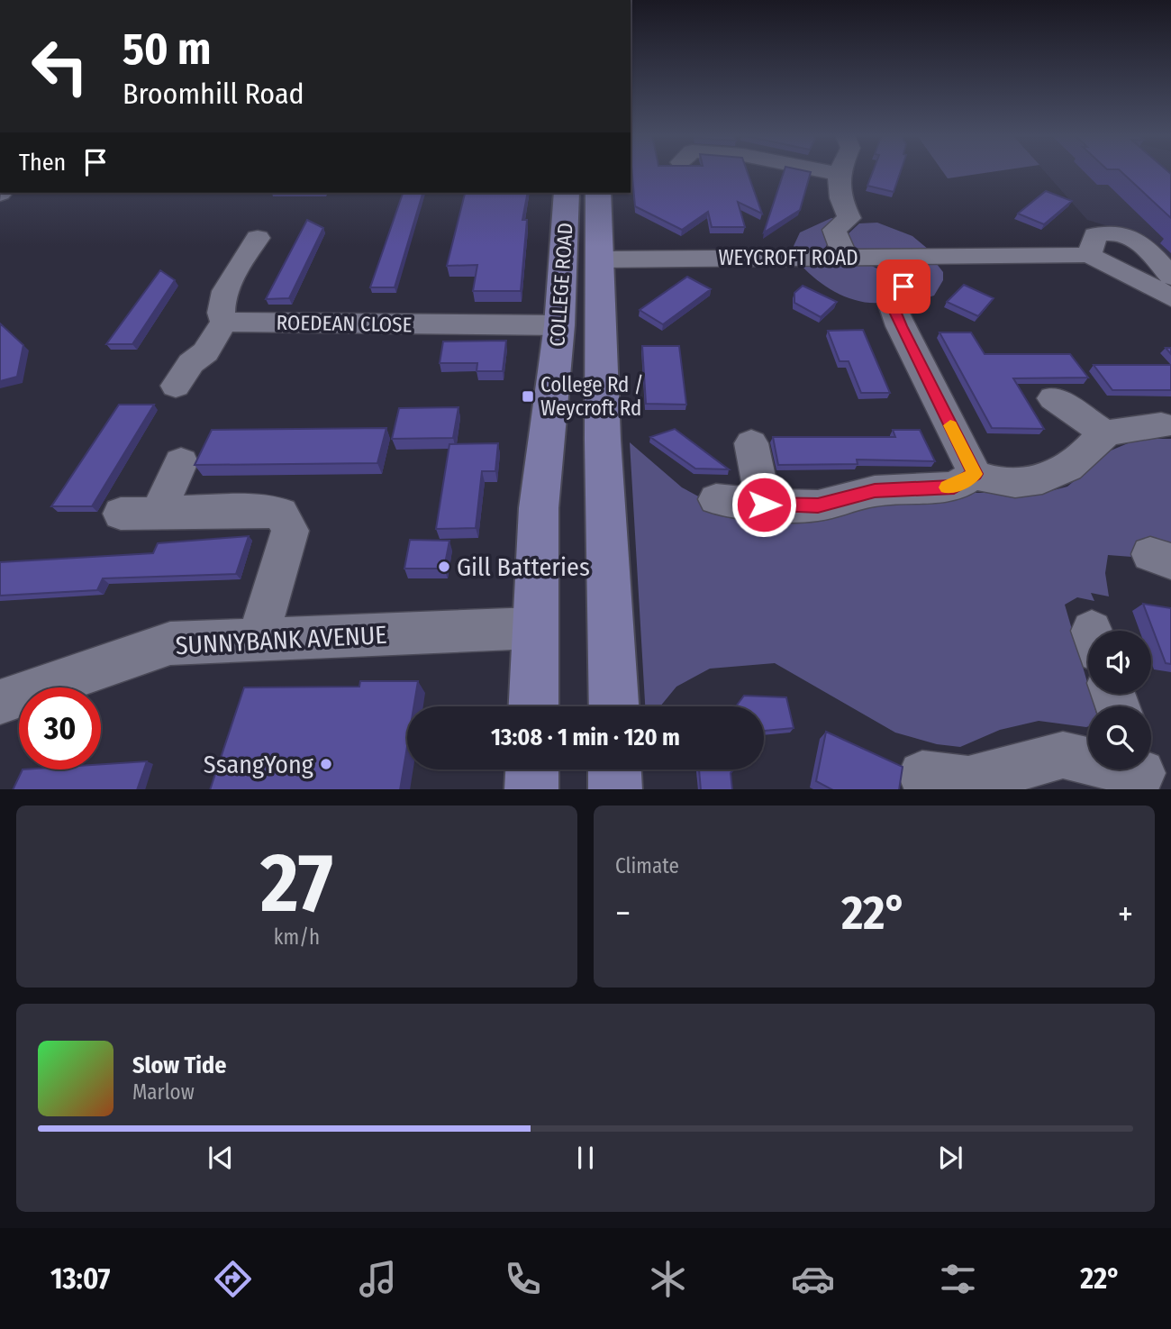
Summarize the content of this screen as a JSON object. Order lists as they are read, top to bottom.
{
  "streets": {
    "main road": ["COLLEGE ROAD"],
    "street": ["WEYCROFT ROAD", "ROEDEAN CLOSE", "SUNNYBANK AVENUE"]
  },
  "crossings": [
    ["WEYCROFT ROAD", "COLLEGE ROAD"],
    ["COLLEGE ROAD", "ROEDEAN CLOSE"],
    ["COLLEGE ROAD", "SUNNYBANK AVENUE"]
  ],
  "places": {
    "transit": ["College Rd / Weycroft Rd"],
    "other": ["Gill Batteries", "SsangYong"]
  },
  "page": {
    "turn": ["50 m", "Broomhill Road"],
    "then": "Then",
    "limit": "30",
    "trip": "13:08 · 1 min · 120 m",
    "tile": [
      ["27", "km/h"],
      "Climate"
    ],
    "heat": ["−", "22°", "+"],
    "song": ["Slow Tide", "Marlow"],
    "tabs": ["13:07", "22°"]
  }
}
